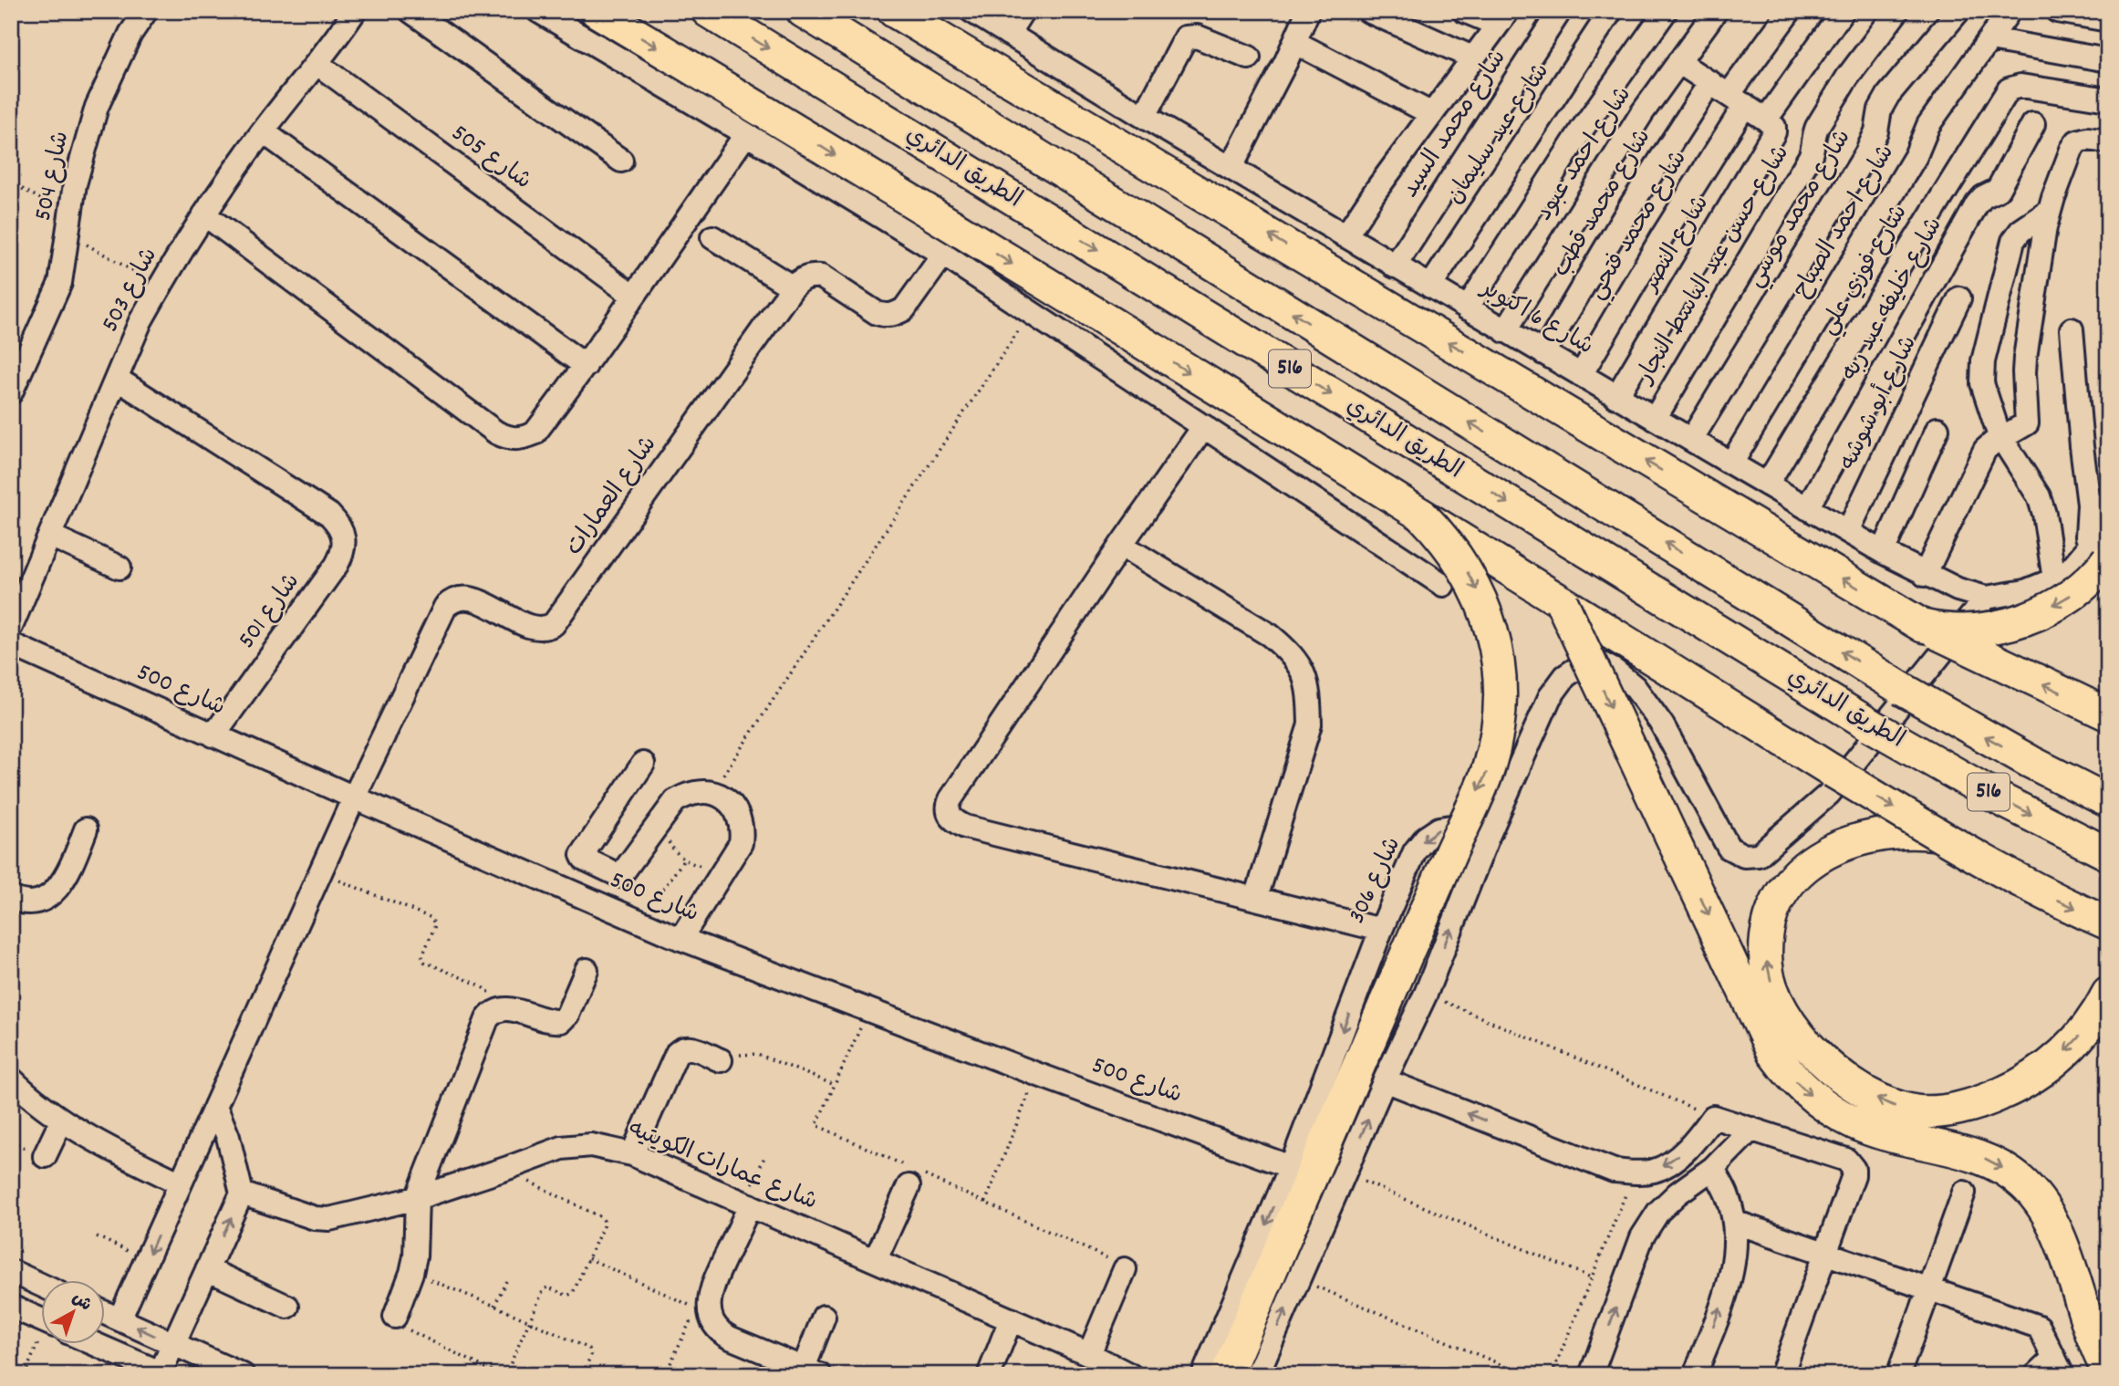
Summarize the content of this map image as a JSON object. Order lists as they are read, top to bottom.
{
  "streets": {
    "highway": ["الطريق الدائري", "516"],
    "street": [
      "شارع محمد السيد",
      "شارع عيد سليمان",
      "شارع احمد عبود",
      "شارع 505",
      "شارع 504",
      "شارع محمد قطب",
      "شارع محمد موسي",
      "شارع احمد الصباح",
      "شارع محمد فتحي",
      "شارع النصر",
      "شارع حسن عبد الباسط النجار",
      "شارع فوزي علي",
      "شارع 503",
      "شارع خليفه عبد ربه",
      "شارع 6 اكتوبر",
      "شارع أبو شوشه",
      "شارع العمارات",
      "شارع 501",
      "شارع 500",
      "شارع 306",
      "شارع عمارات الكويتيه"
    ]
  },
  "crossings": [
    ["شارع محمد السيد", "شارع 6 اكتوبر"],
    ["شارع عيد سليمان", "شارع 6 اكتوبر"],
    ["شارع احمد عبود", "شارع 6 اكتوبر"],
    ["شارع 505", "شارع 503"],
    ["شارع محمد قطب", "شارع محمد فتحي"],
    ["شارع محمد قطب", "شارع 6 اكتوبر"],
    ["شارع محمد موسي", "شارع 6 اكتوبر"],
    ["شارع احمد الصباح", "شارع 6 اكتوبر"],
    ["شارع محمد فتحي", "شارع 6 اكتوبر"],
    ["شارع النصر", "شارع 6 اكتوبر"],
    ["شارع حسن عبد الباسط النجار", "شارع 6 اكتوبر"],
    ["شارع فوزي علي", "شارع 6 اكتوبر"],
    ["شارع 503", "شارع 501"],
    ["شارع خليفه عبد ربه", "شارع 6 اكتوبر"],
    ["شارع 6 اكتوبر", "شارع أبو شوشه"],
    ["شارع العمارات", "شارع 500"],
    ["شارع 501", "شارع 500"],
    ["شارع 500", "شارع 306"]
  ],
  "north": "top right"
}
